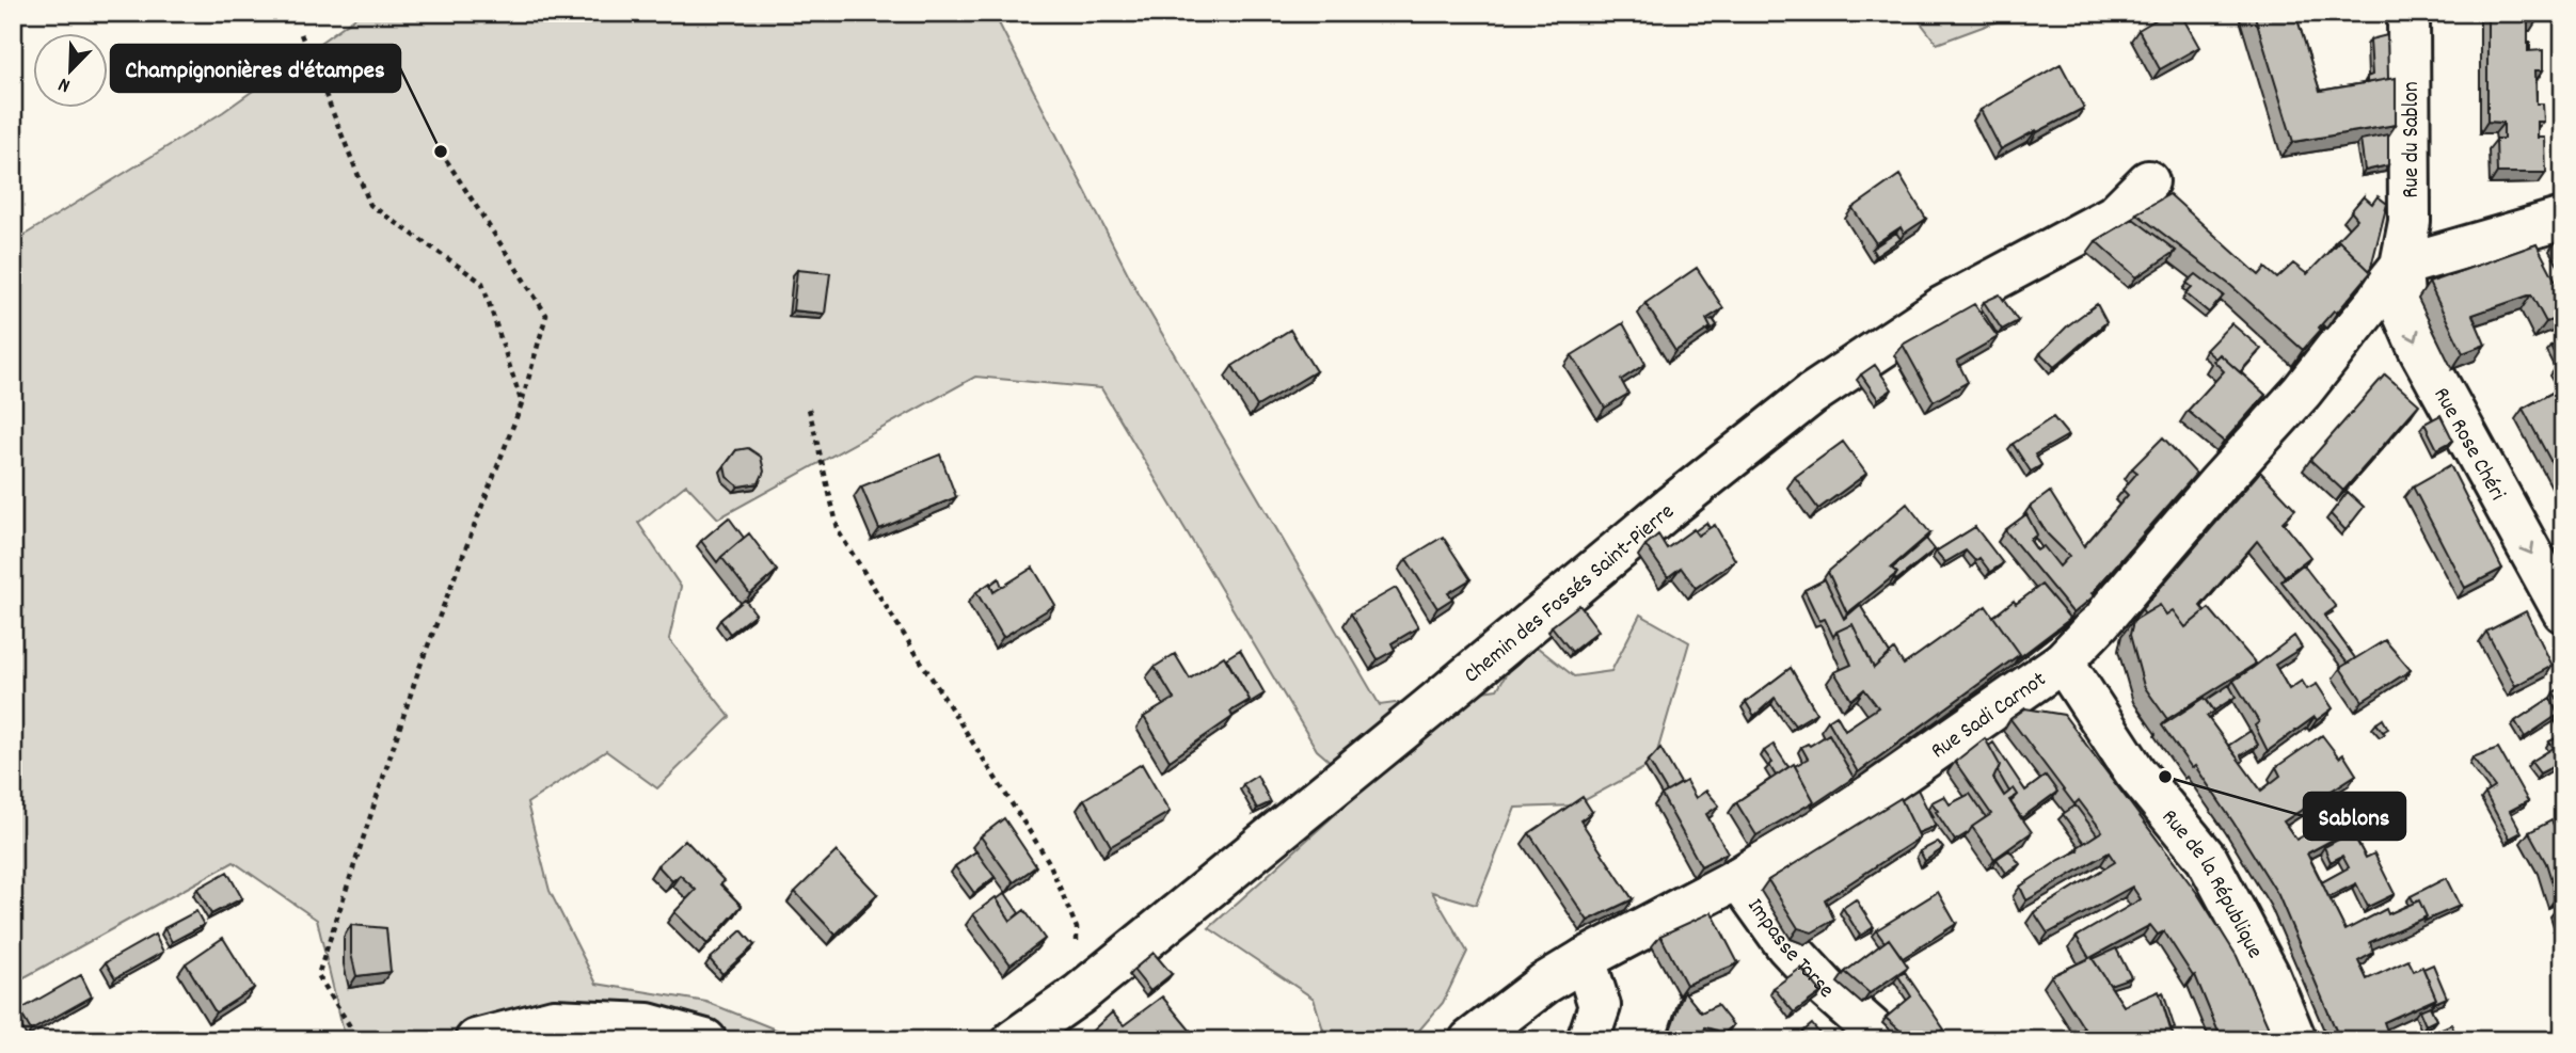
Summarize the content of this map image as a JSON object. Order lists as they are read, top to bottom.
{
  "streets": {
    "street": [
      "Rue du Sablon",
      "Rue Rose Chéri",
      "Chemin des Fossés Saint-Pierre",
      "Rue Sadi Carnot",
      "Rue de la République",
      "Impasse Torse"
    ]
  },
  "crossings": [
    ["Rue du Sablon", "Rue Rose Chéri"],
    ["Rue du Sablon", "Rue Sadi Carnot"],
    ["Rue Rose Chéri", "Rue Sadi Carnot"],
    ["Rue Sadi Carnot", "Rue de la République"],
    ["Rue Sadi Carnot", "Impasse Torse"]
  ],
  "one_way": ["Rue Rose Chéri"],
  "places": ["Champignonières d'étampes", "Sablons"],
  "north": "bottom left"
}
